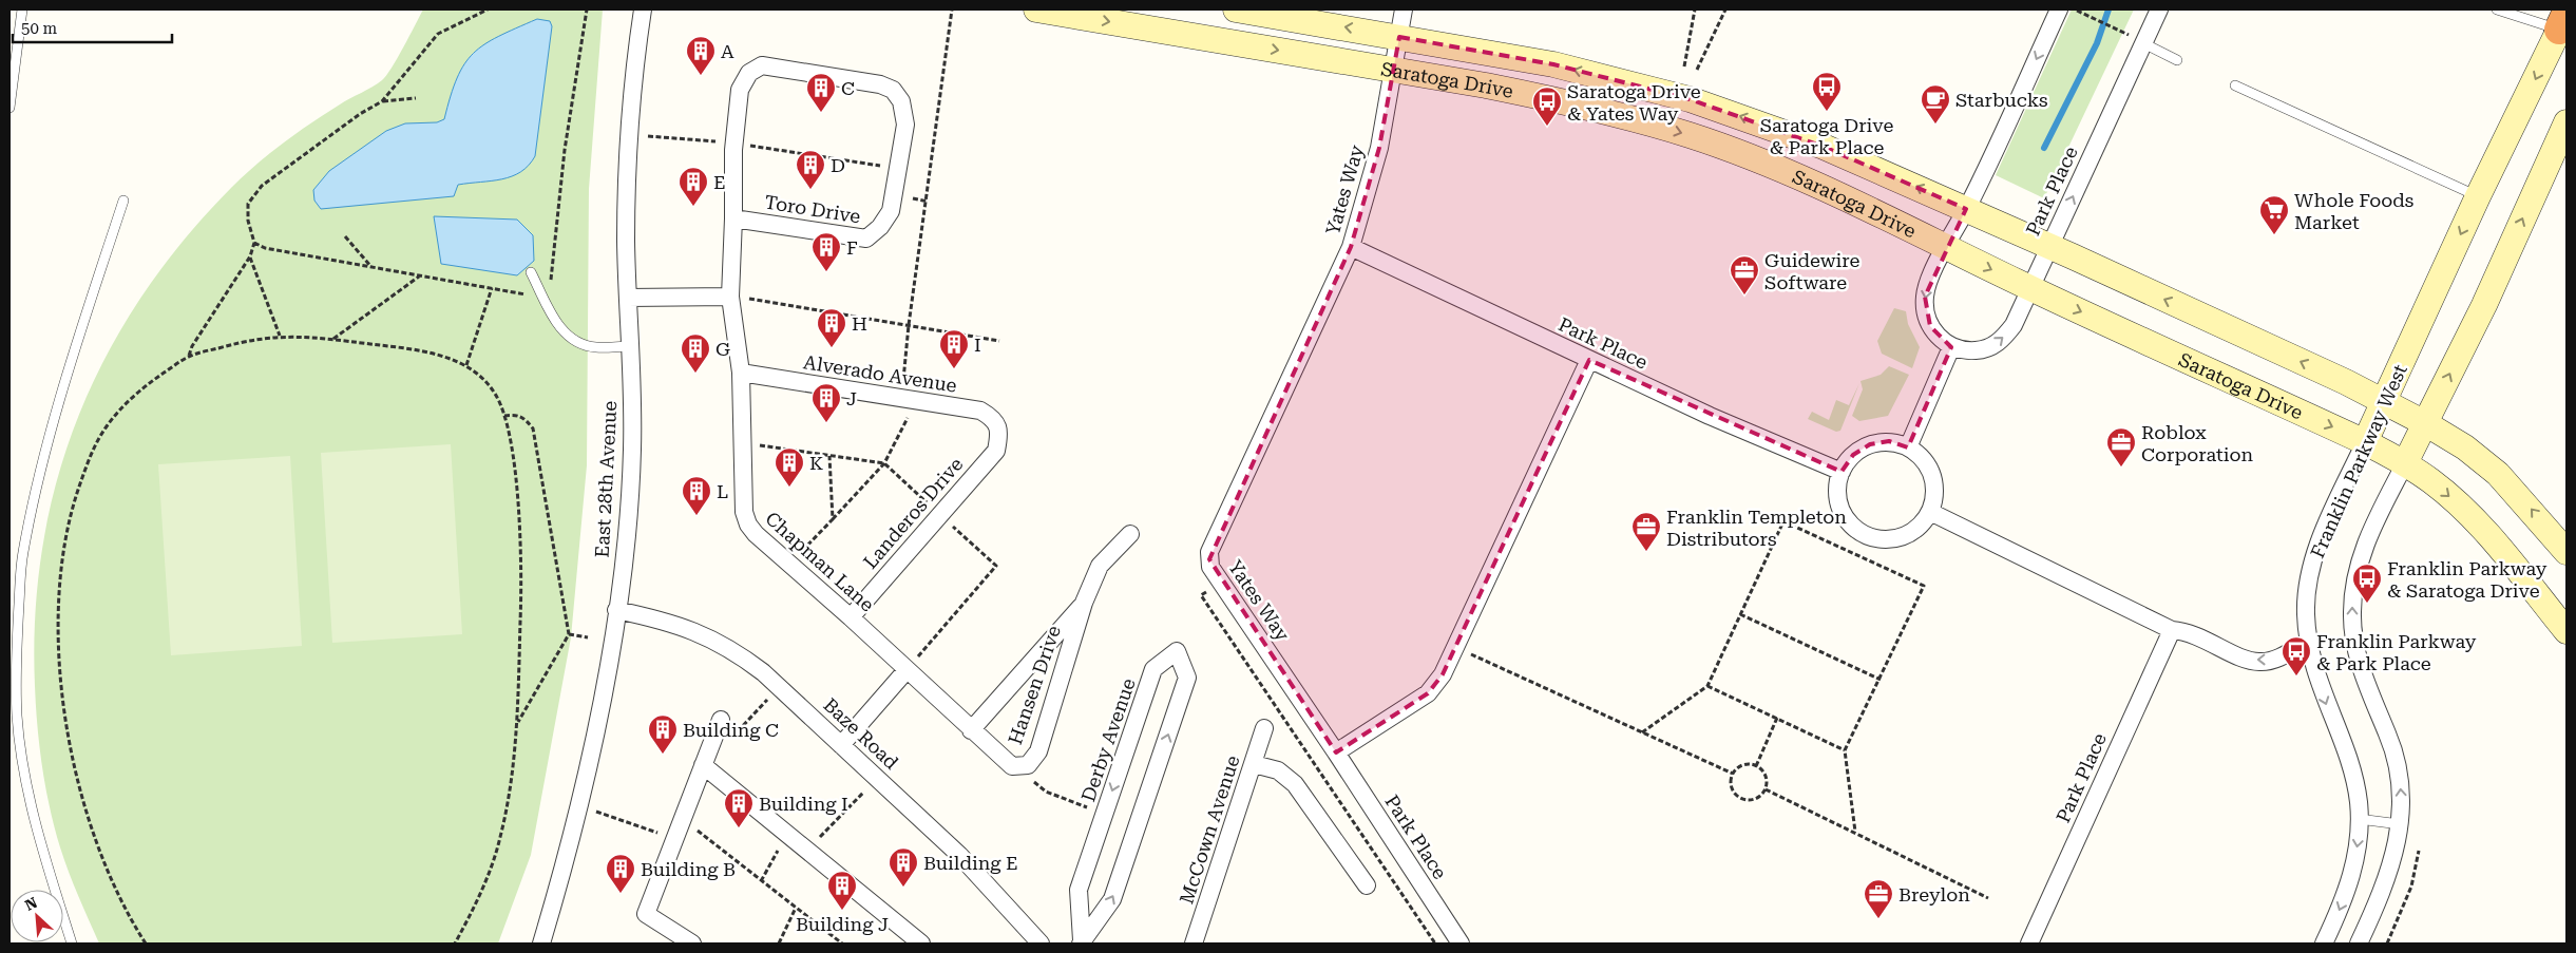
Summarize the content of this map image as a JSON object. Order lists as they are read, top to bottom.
{
  "streets": {
    "main road": ["Saratoga Drive", "Franklin Parkway West"],
    "street": [
      "Yates Way",
      "Park Place",
      "Toro Drive",
      "Alverado Avenue",
      "East 28th Avenue",
      "Landeros Drive",
      "Chapman Lane",
      "Hansen Drive",
      "Baze Road",
      "Derby Avenue",
      "McCown Avenue"
    ]
  },
  "crossings": [
    ["Saratoga Drive", "Yates Way"],
    ["Saratoga Drive", "Park Place"],
    ["Saratoga Drive", "Franklin Parkway West"],
    ["Yates Way", "Park Place"],
    ["Toro Drive", "Chapman Lane"],
    ["Alverado Avenue", "Landeros Drive"],
    ["Alverado Avenue", "Chapman Lane"],
    ["East 28th Avenue", "Baze Road"],
    ["Landeros Drive", "Chapman Lane"],
    ["Chapman Lane", "Hansen Drive"]
  ],
  "places": {
    "building": [
      "A",
      "C",
      "D",
      "E",
      "F",
      "H",
      "I",
      "G",
      "J",
      "K",
      "L",
      "Building C",
      "Building I",
      "Building E",
      "Building B",
      "Building J"
    ],
    "bus stop": [
      "Saratoga Drive & Park Place",
      "Saratoga Drive & Yates Way",
      "Franklin Parkway & Saratoga Drive",
      "Franklin Parkway & Park Place"
    ],
    "cafe": ["Starbucks"],
    "supermarket": ["Whole Foods Market"],
    "office": [
      "Guidewire Software",
      "Roblox Corporation",
      "Franklin Templeton Distributors",
      "Breylon"
    ]
  },
  "scale_bar": "50 m",
  "north": "top left"
}
